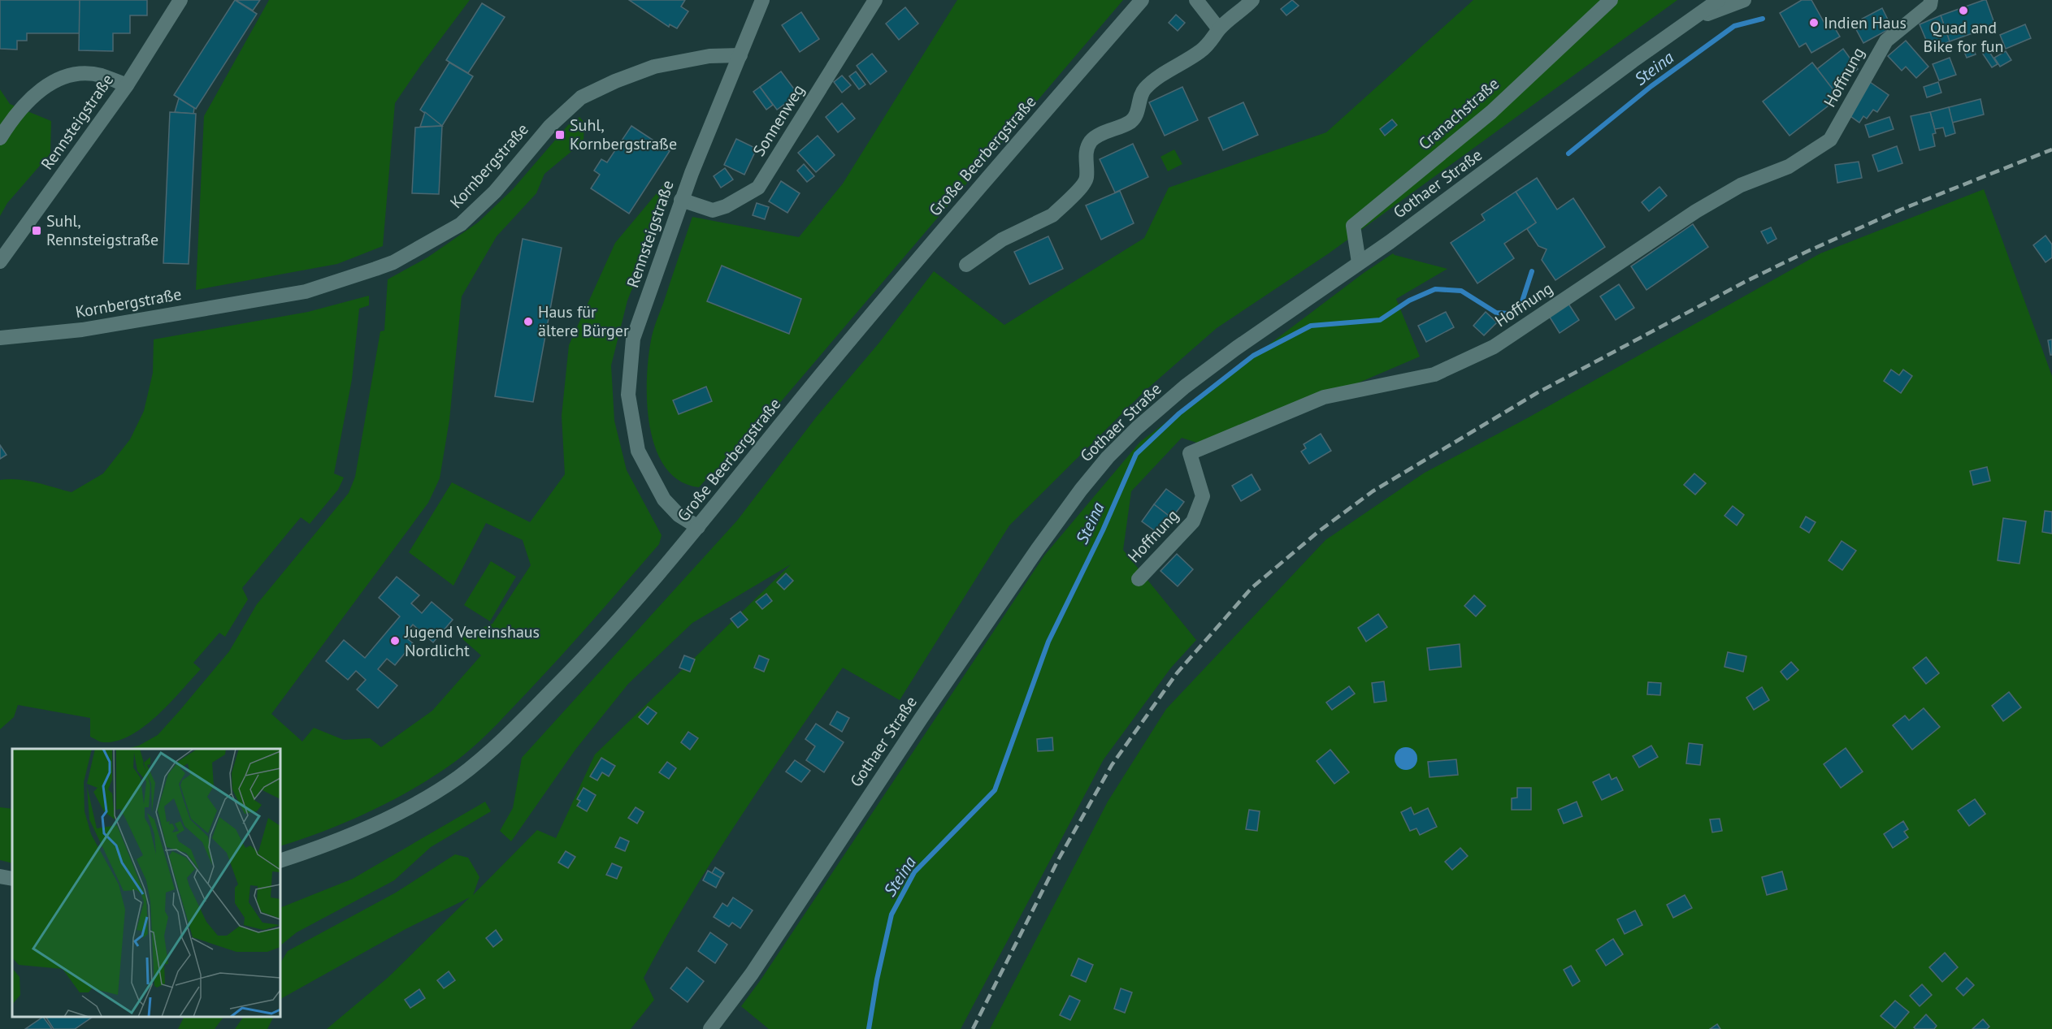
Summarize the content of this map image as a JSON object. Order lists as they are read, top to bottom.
{
  "streets": {
    "street": [
      "Hoffnung",
      "Cranachstraße",
      "Sonnenweg",
      "Rennsteigstraße",
      "Große Beerbergstraße",
      "Kornbergstraße",
      "Gothaer Straße"
    ]
  },
  "crossings": [
    ["Cranachstraße", "Gothaer Straße"],
    ["Sonnenweg", "Rennsteigstraße"],
    ["Rennsteigstraße", "Große Beerbergstraße"],
    ["Rennsteigstraße", "Kornbergstraße"]
  ],
  "water": ["Steina"],
  "places": {
    "other": [
      "Quad and Bike for fun",
      "Indien Haus",
      "Haus für ältere Bürger",
      "Jugend Vereinshaus Nordlicht"
    ],
    "transit": ["Suhl, Kornbergstraße", "Suhl, Rennsteigstraße"]
  }
}
